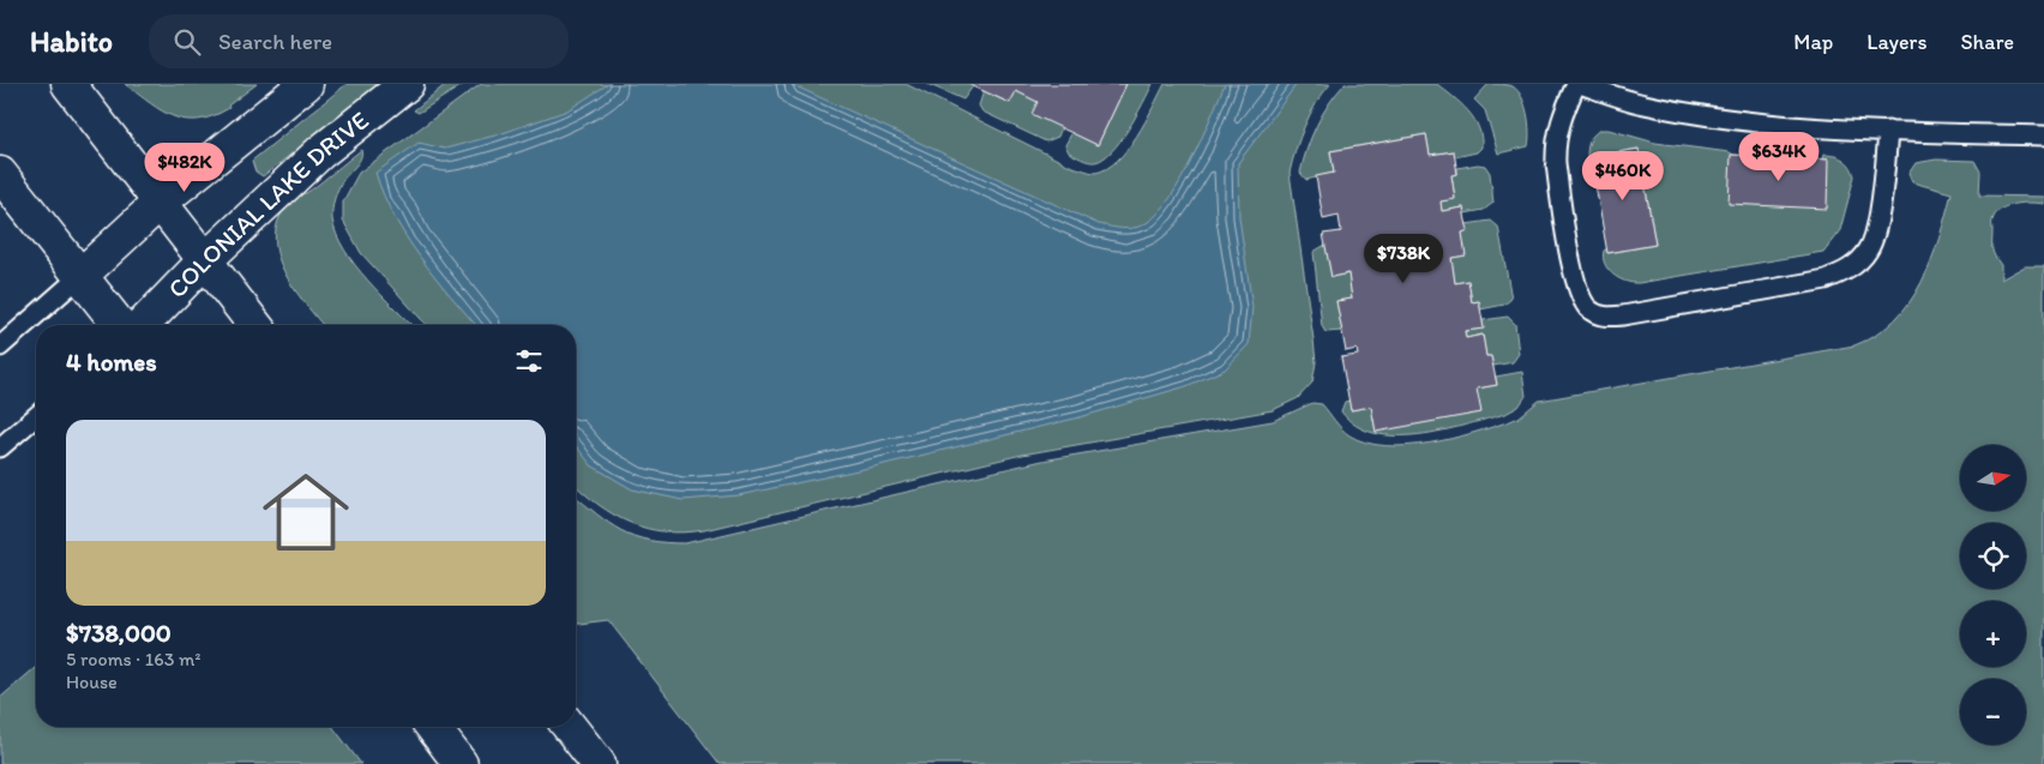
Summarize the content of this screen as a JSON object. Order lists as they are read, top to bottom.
{
  "streets": {
    "street": ["COLONIAL LAKE DRIVE"]
  },
  "north": "right",
  "page": {
    "header": "Habito",
    "search": "Search here",
    "nav": ["Map", "Layers", "Share"],
    "price": [
      "$634K",
      "$482K",
      "$460K",
      "$738K"
    ],
    "heading": "4 homes",
    "list": [
      {
        "name": "$738,000",
        "note": "5 rooms · 163 m² · House"
      }
    ],
    "map_buttons": ["+", "−"]
  }
}
